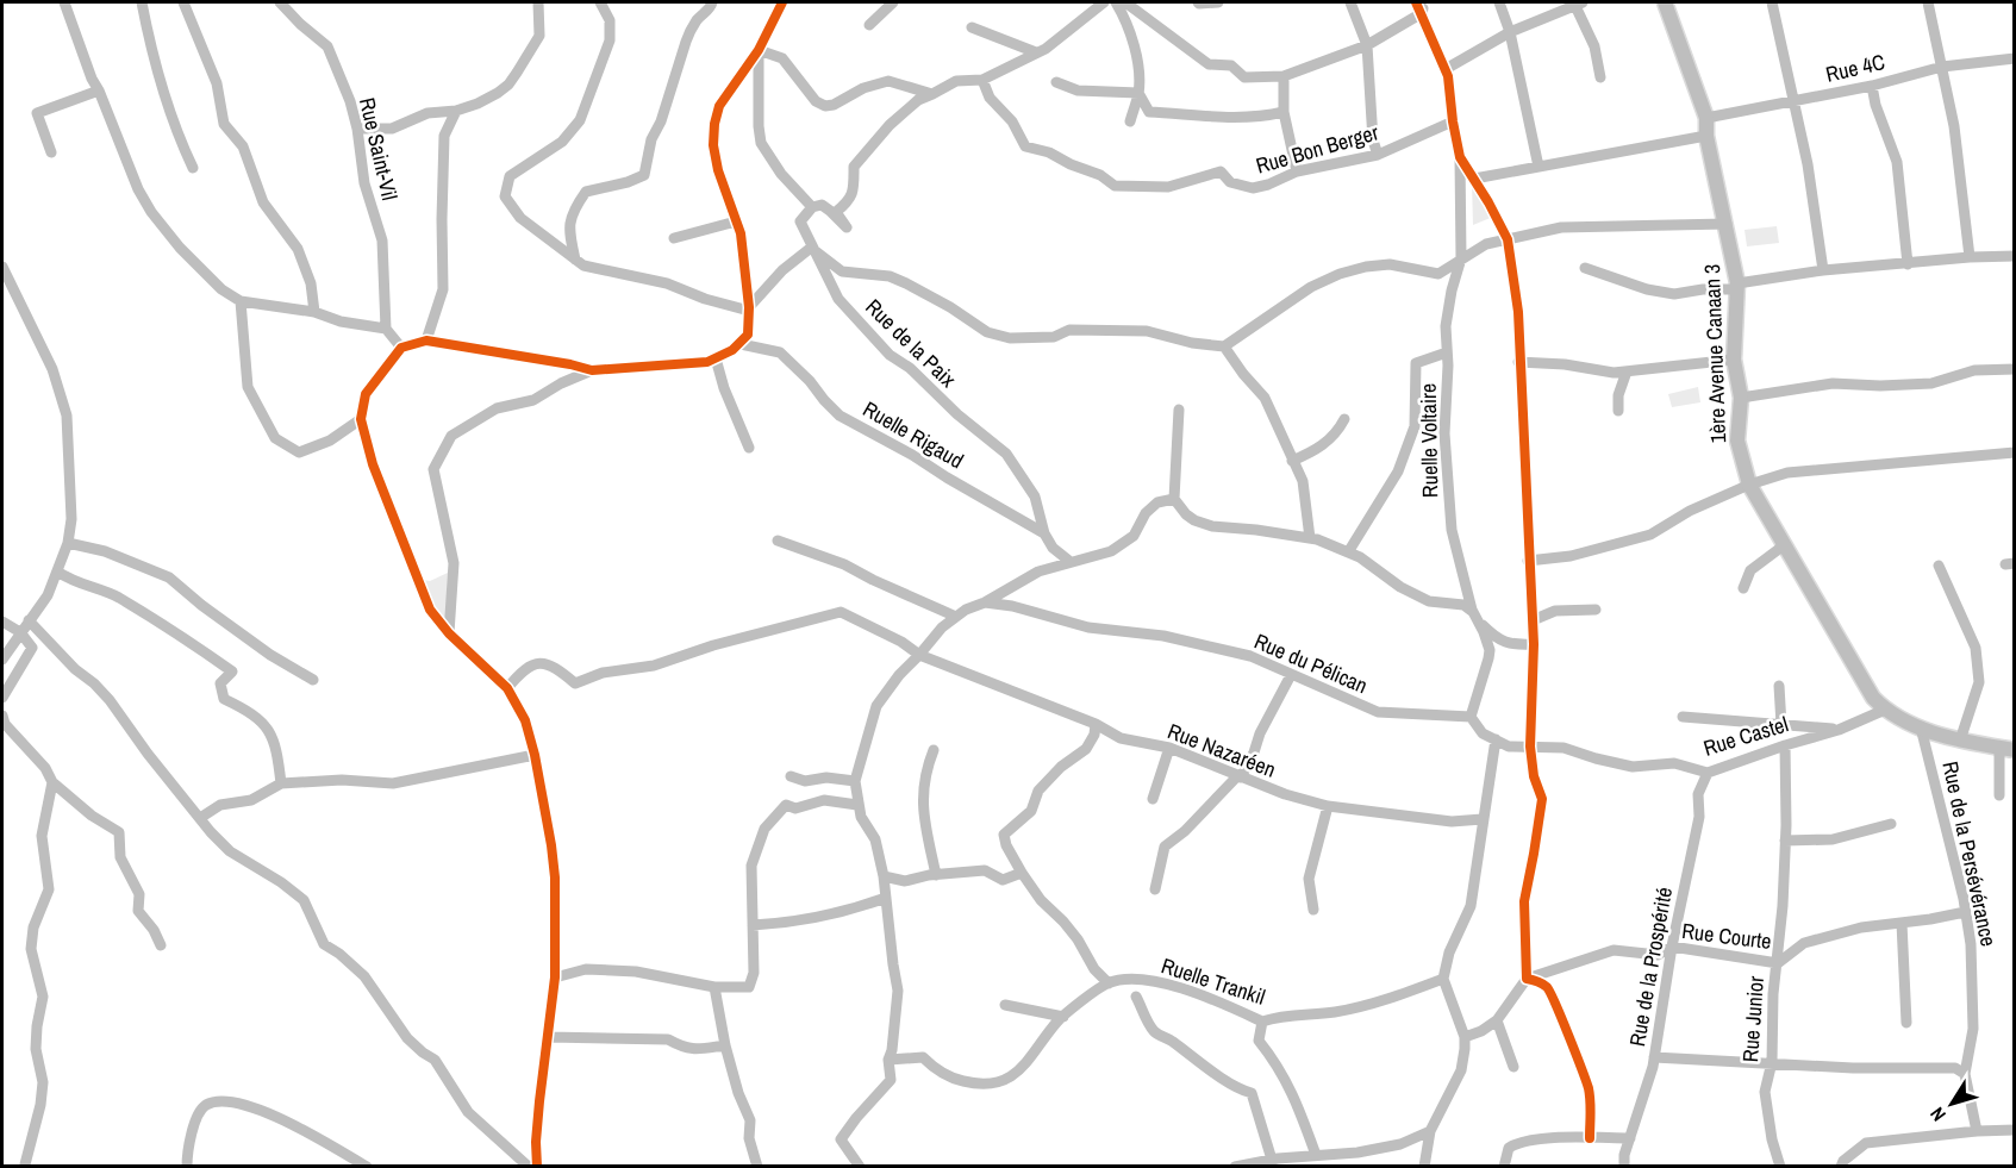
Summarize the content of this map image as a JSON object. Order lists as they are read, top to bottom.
{
  "streets": {
    "main road": ["1ère Avenue Canaan 3"],
    "street": [
      "Rue 4C",
      "Rue Saint-Vil",
      "Rue Bon Berger",
      "Rue de la Paix",
      "Ruelle Rigaud",
      "Ruelle Voltaire",
      "Rue du Pélican",
      "Rue Castel",
      "Rue Nazaréen",
      "Rue de la Persévérance",
      "Rue Courte",
      "Rue de la Prospérité",
      "Ruelle Trankil",
      "Rue Junior"
    ]
  },
  "crossings": [
    ["Rue 4C", "1ère Avenue Canaan 3"],
    ["Rue de la Paix", "Ruelle Rigaud"],
    ["1ère Avenue Canaan 3", "Rue Castel"],
    ["1ère Avenue Canaan 3", "Rue de la Persévérance"],
    ["Ruelle Voltaire", "Rue du Pélican"],
    ["Rue Castel", "Rue de la Prospérité"],
    ["Rue Castel", "Rue Junior"],
    ["Rue de la Persévérance", "Rue Courte"],
    ["Rue Courte", "Rue de la Prospérité"],
    ["Rue Courte", "Rue Junior"]
  ],
  "north": "bottom left"
}
